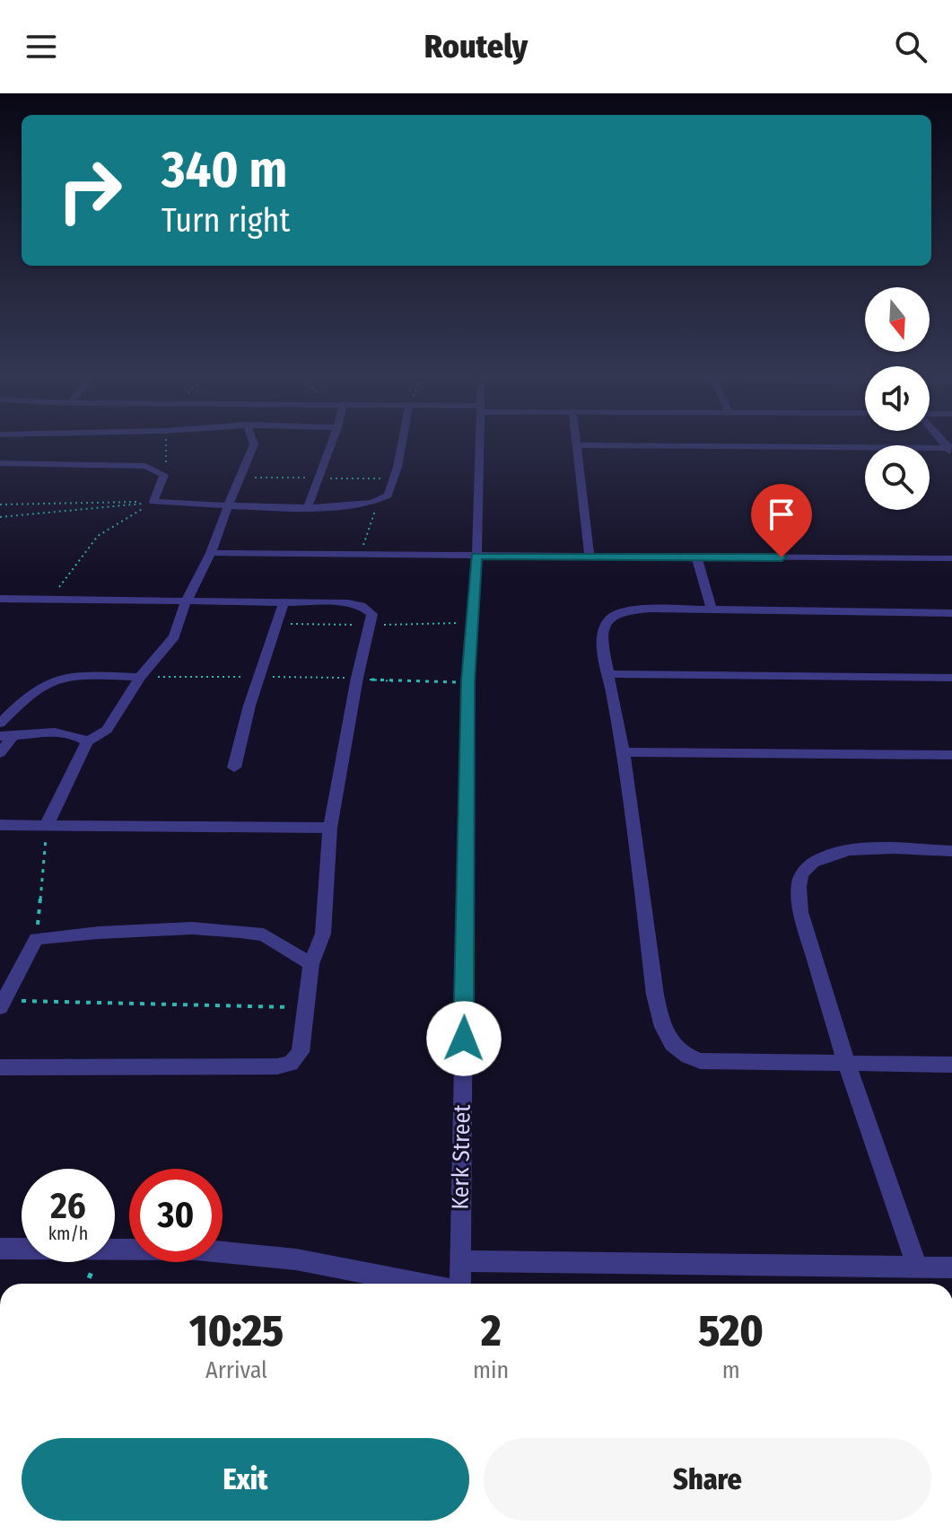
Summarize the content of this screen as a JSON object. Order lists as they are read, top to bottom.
{
  "streets": {
    "street": ["Kerk Street"]
  },
  "north": "bottom",
  "page": {
    "header": "Routely",
    "turn": ["340 m", "Turn right"],
    "speed": "26 km/h",
    "limit": "30",
    "eta": [
      "10:25",
      "Arrival",
      "2",
      "min",
      "520",
      "m"
    ],
    "buttons": ["Exit", "Share"]
  }
}
